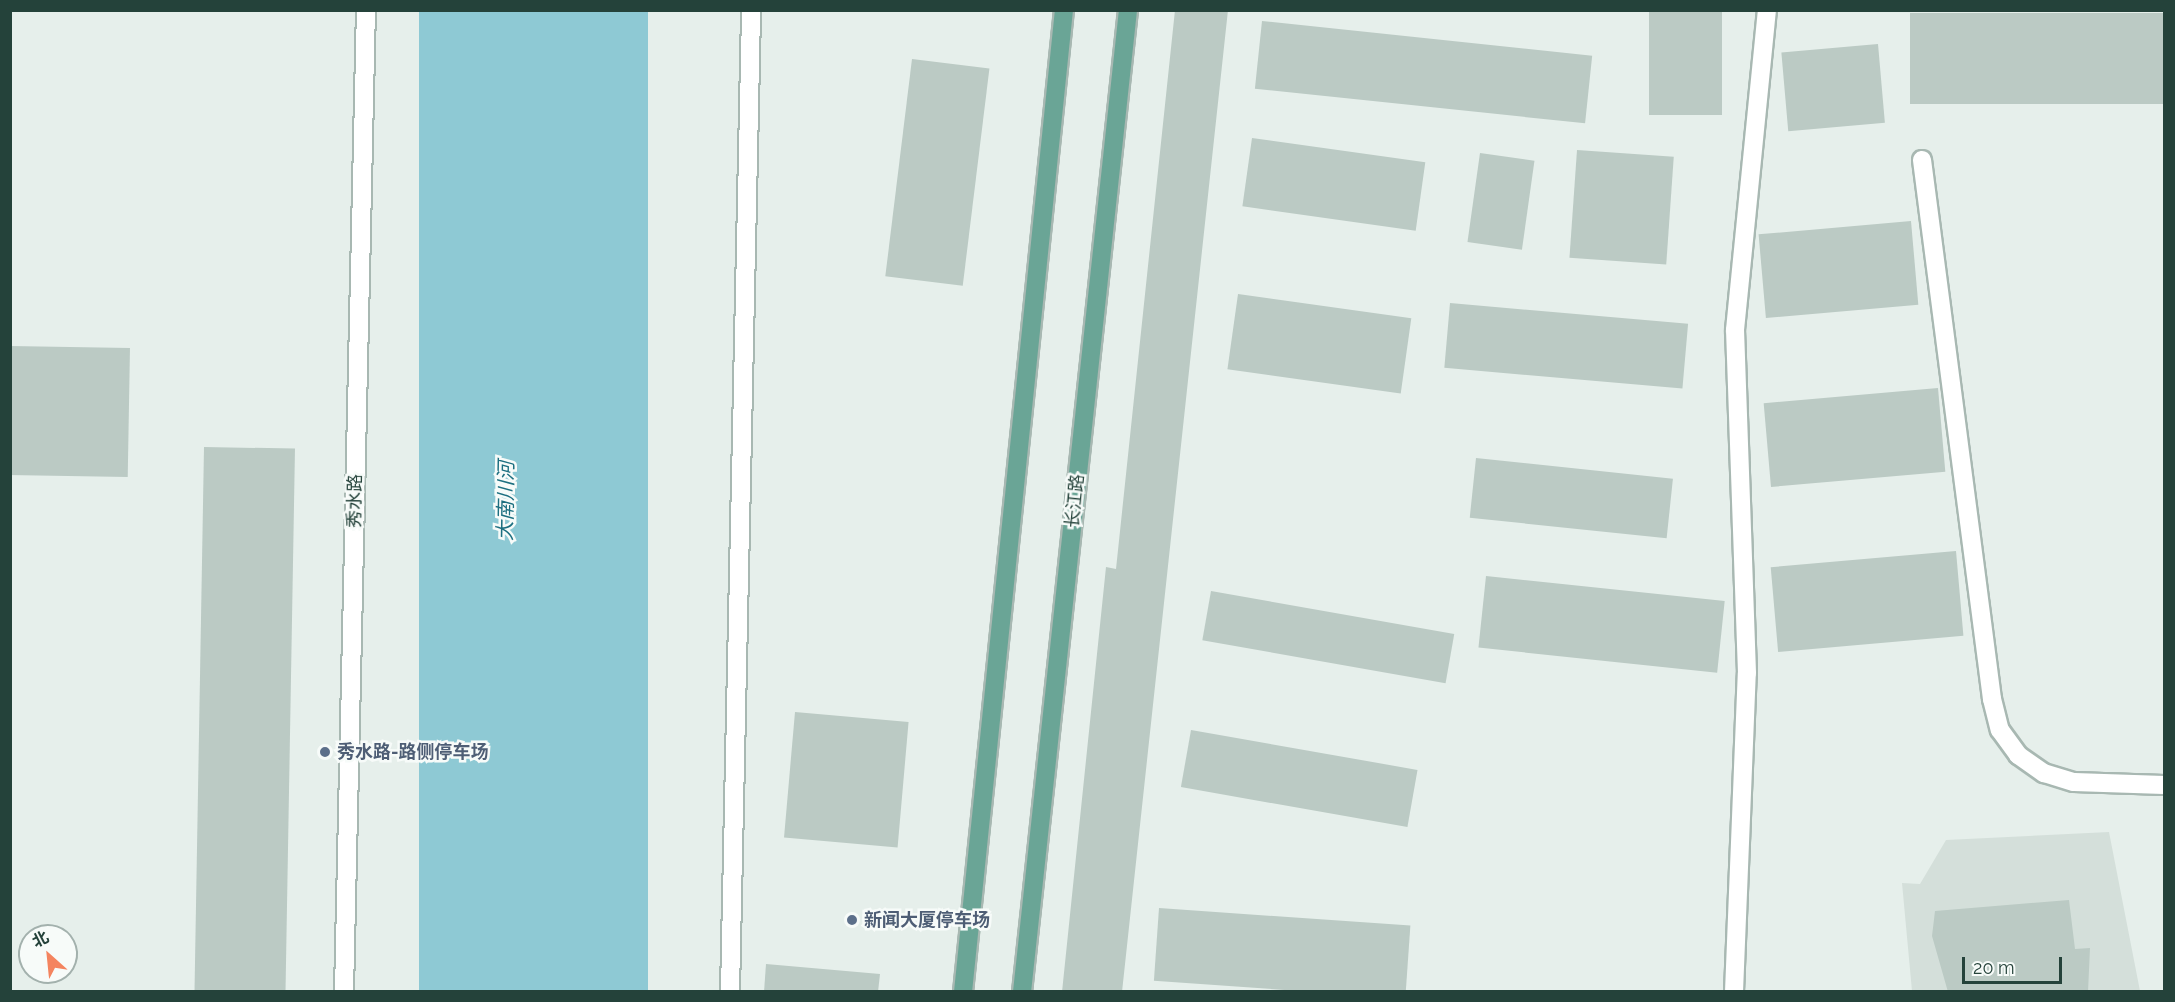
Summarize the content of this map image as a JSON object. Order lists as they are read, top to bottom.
{
  "streets": {
    "main road": ["长江路"],
    "street": ["秀水路"]
  },
  "water": ["大南川河"],
  "places": ["秀水路-路侧停车场", "新闻大厦停车场"],
  "scale_bar": "20 m",
  "north": "top left"
}
